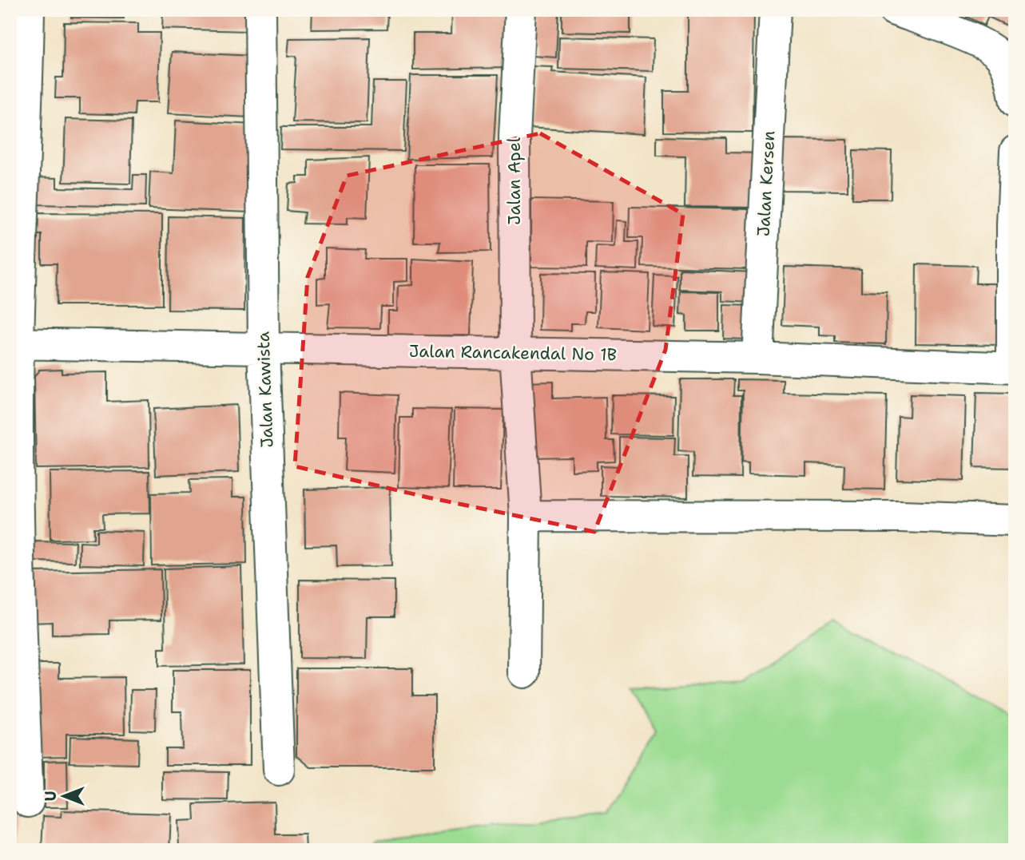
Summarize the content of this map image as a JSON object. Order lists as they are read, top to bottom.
{
  "streets": {
    "street": [
      "Jalan Apel",
      "Jalan Kersen",
      "Jalan Rancakendal No 1B",
      "Jalan Kawista"
    ]
  },
  "crossings": [
    ["Jalan Apel", "Jalan Rancakendal No 1B"],
    ["Jalan Kersen", "Jalan Rancakendal No 1B"],
    ["Jalan Rancakendal No 1B", "Jalan Kawista"]
  ],
  "north": "left"
}
